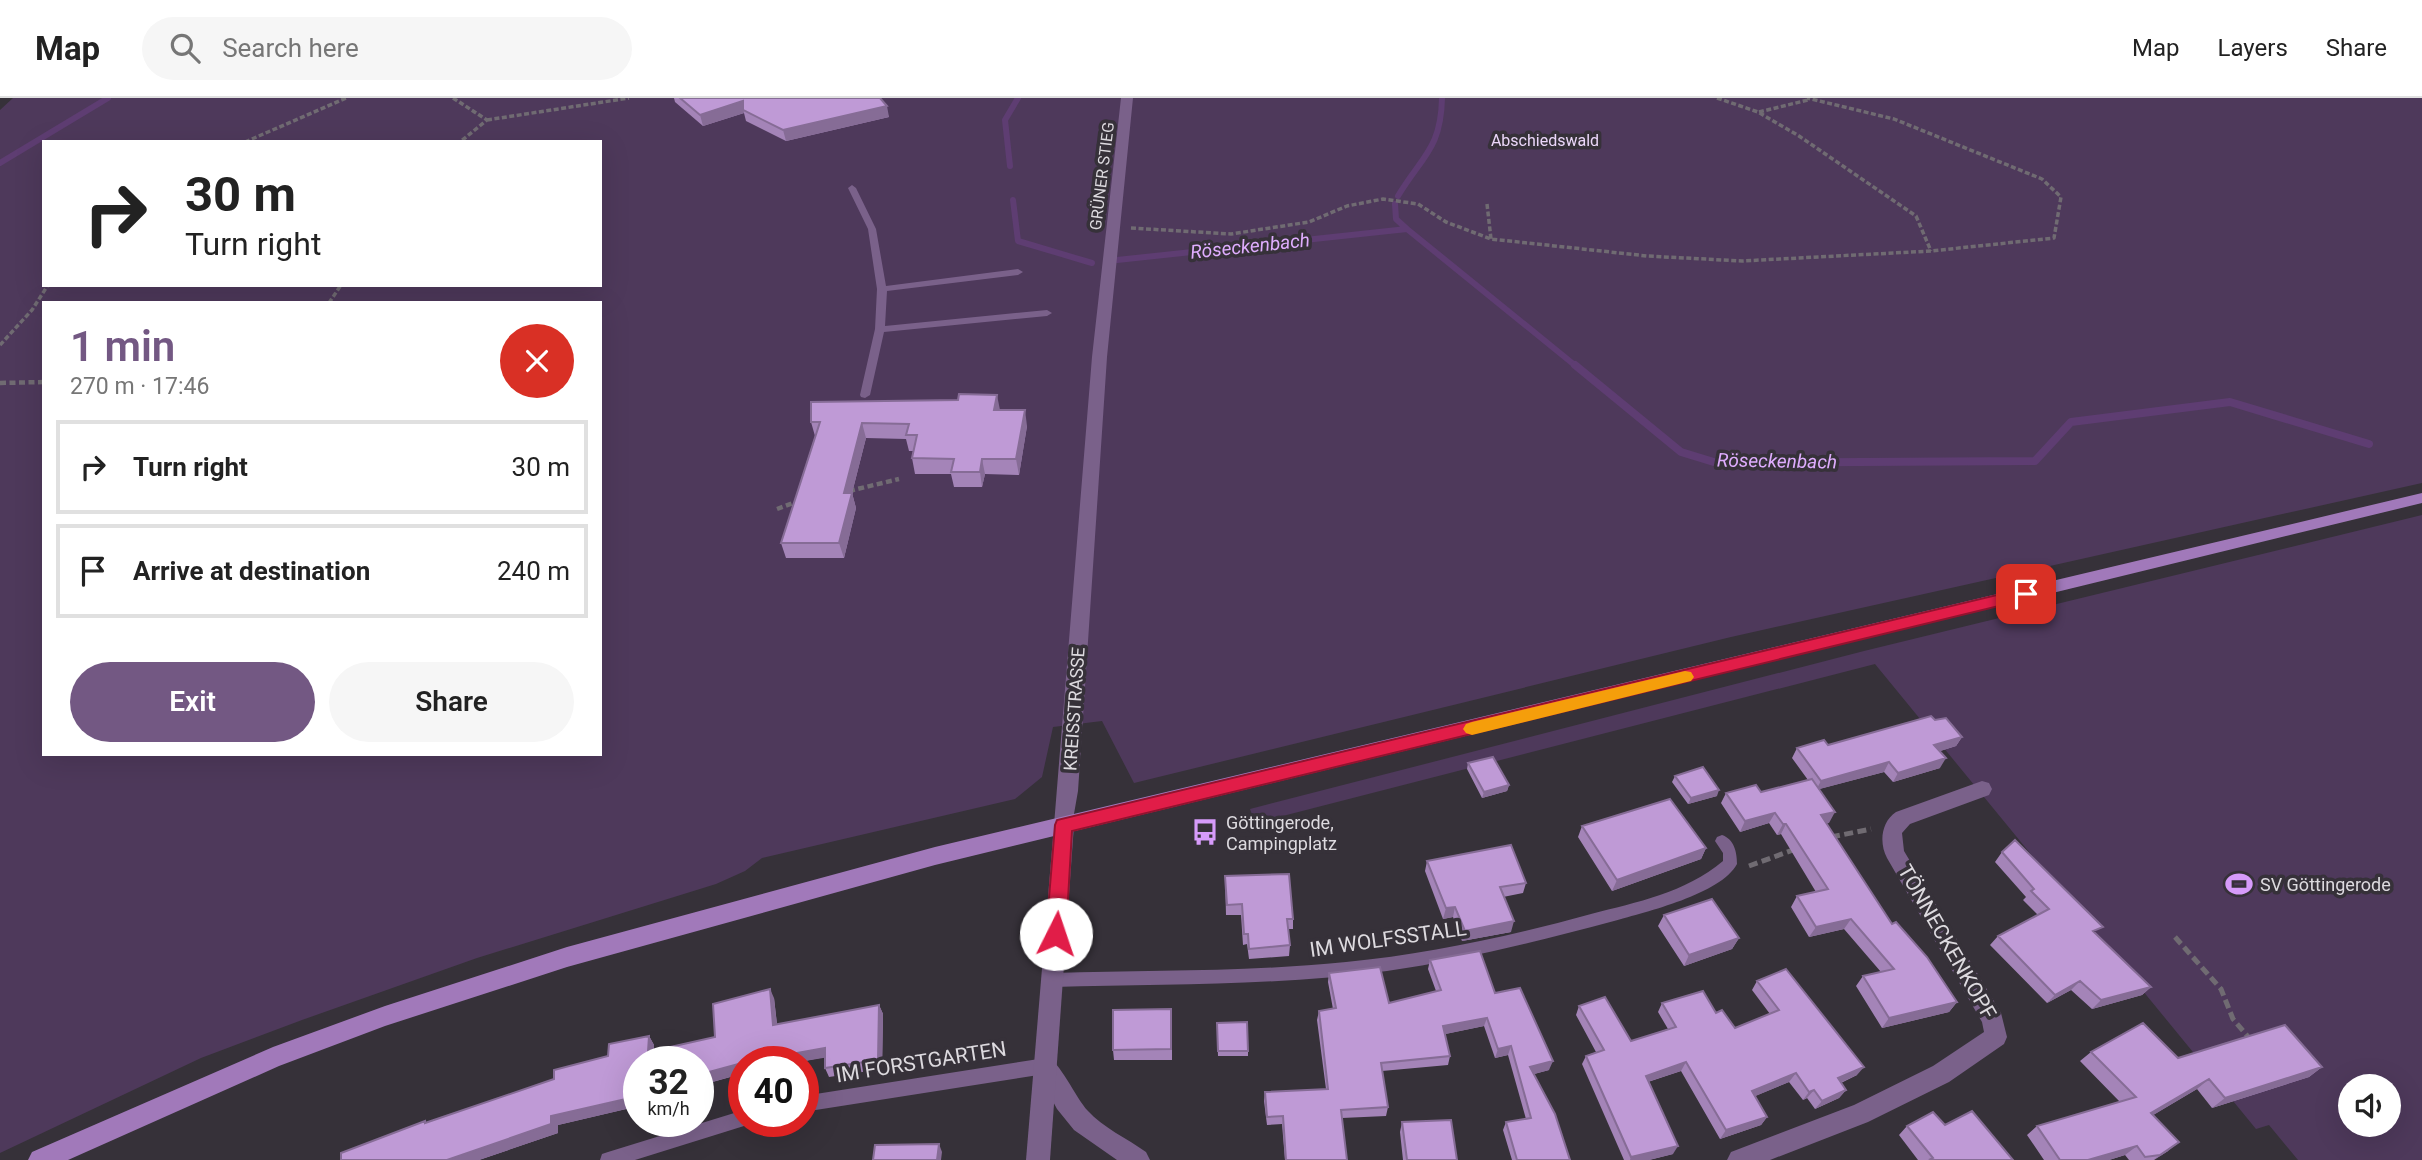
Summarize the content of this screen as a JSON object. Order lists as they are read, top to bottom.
{
  "streets": {
    "street": ["GRÜNER STIEG", "KREISSTRASSE", "TÖNNECKENKOPF"],
    "lane": ["IM WOLFSSTALL", "IM FORSTGARTEN"]
  },
  "crossings": [
    ["GRÜNER STIEG", "KREISSTRASSE"],
    ["KREISSTRASSE", "IM WOLFSSTALL"],
    ["KREISSTRASSE", "IM FORSTGARTEN"]
  ],
  "water": ["Röseckenbach"],
  "parks": ["Abschiedswald"],
  "places": {
    "bus stop": ["Göttingerode, Campingplatz"],
    "sports": ["SV Göttingerode"]
  },
  "page": {
    "header": "Map",
    "search": "Search here",
    "nav": ["Map", "Layers", "Share"],
    "turn": ["30 m", "Turn right"],
    "heading": ["1 min", "270 m · 17:46"],
    "list": [
      {
        "name": "Turn right",
        "value": "30 m"
      },
      {
        "name": "Arrive at destination",
        "value": "240 m"
      }
    ],
    "buttons": ["Exit", "Share"],
    "speed": "32 km/h",
    "limit": "40"
  }
}
